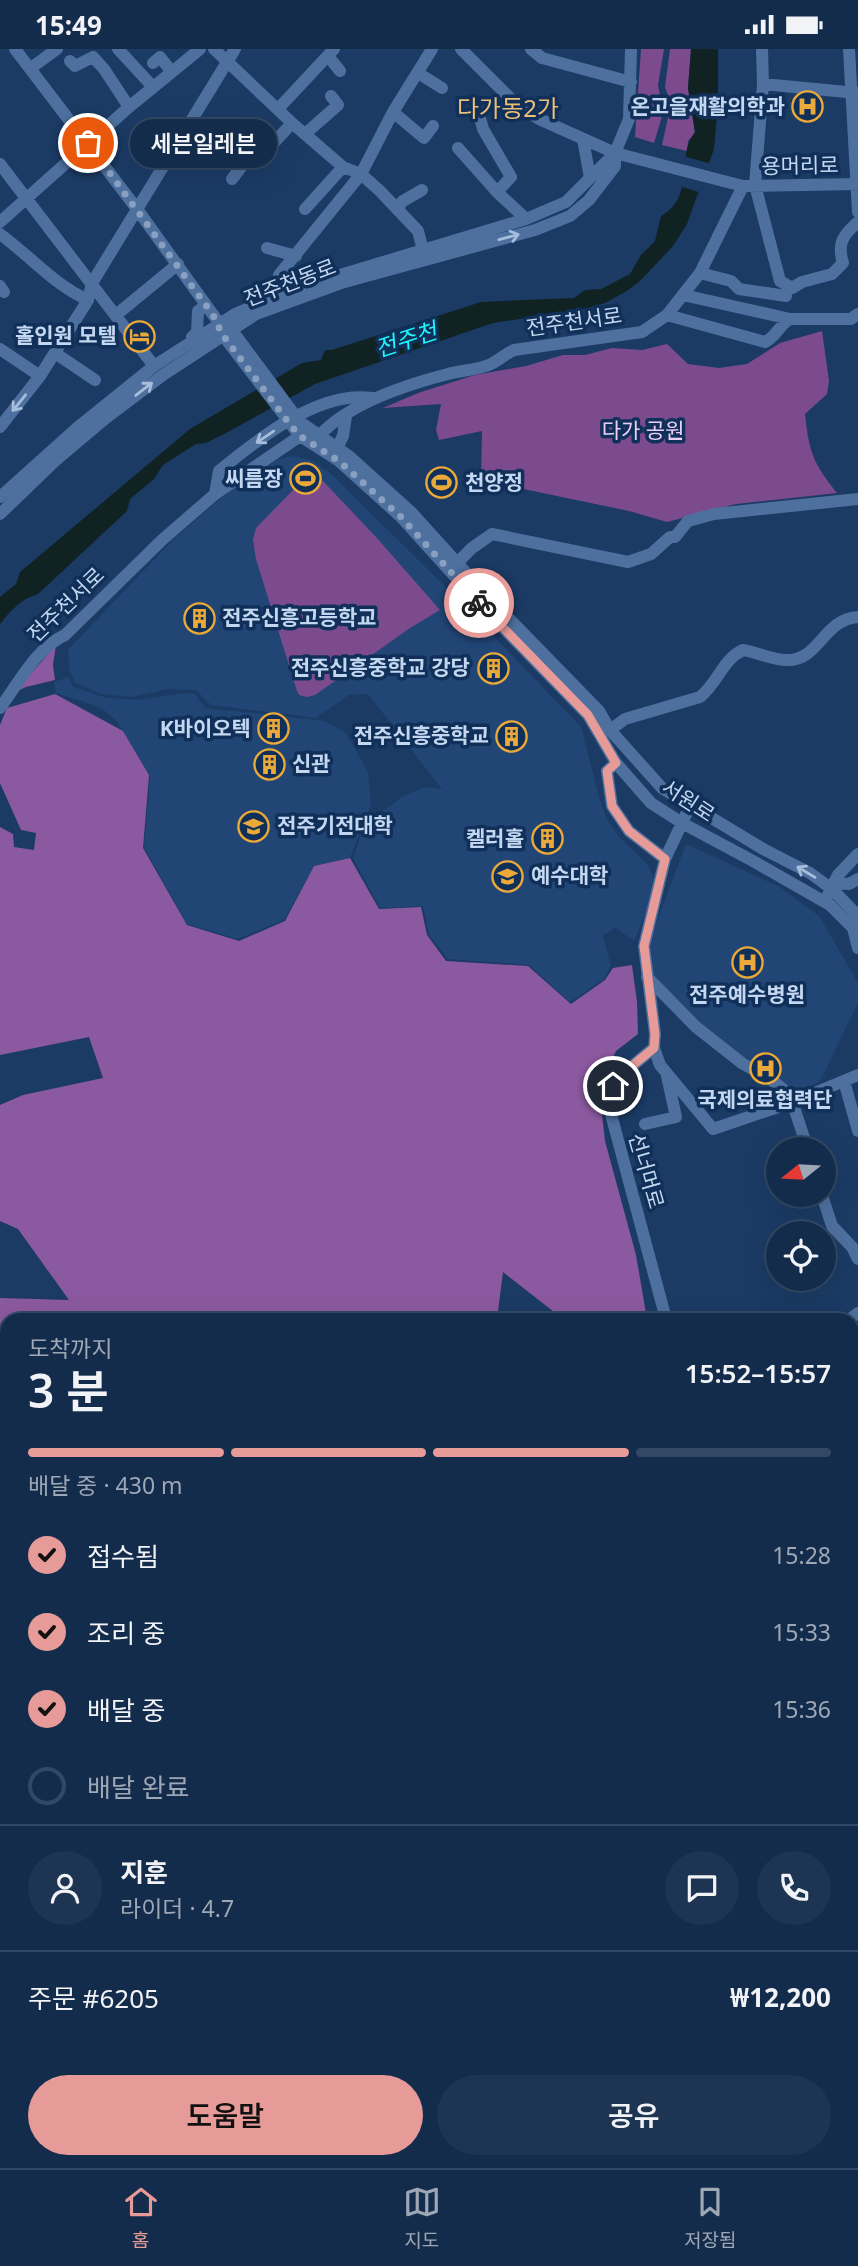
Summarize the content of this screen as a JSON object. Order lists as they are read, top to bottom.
{
  "streets": {
    "street": [
      "용머리로",
      "전주천동로",
      "전주천서로",
      "서원로",
      "선너머로"
    ]
  },
  "crossings": [
    ["용머리로", "전주천동로"],
    ["용머리로", "전주천서로"],
    ["전주천서로", "서원로"]
  ],
  "districts": ["다가동2가"],
  "water": ["전주천"],
  "parks": ["다가 공원"],
  "places": {
    "hospital": ["온고을재활의학과", "전주예수병원", "국제의료협력단"],
    "other": ["세븐일레븐"],
    "hotel": ["홀인원 모텔"],
    "sports": ["씨름장", "천양정"],
    "building": [
      "전주신흥고등학교",
      "전주신흥중학교 강당",
      "K바이오텍",
      "전주신흥중학교",
      "신관",
      "켈러홀"
    ],
    "school or university": ["전주기전대학", "예수대학"]
  },
  "north": "left",
  "page": {
    "status": "15:49",
    "bubble": "세븐일레븐",
    "heading": ["3 분", "도착까지", "15:52–15:57"],
    "panel": [
      "지훈",
      "라이더 · 4.7",
      "주문 #6205",
      "₩12,200"
    ],
    "bar": "배달 중 · 430 m",
    "list": [
      ["접수됨", "15:28"],
      ["조리 중", "15:33"],
      ["배달 중", "15:36"],
      "배달 완료"
    ],
    "buttons": ["도움말", "공유"],
    "tabs": ["홈", "지도", "저장됨"]
  }
}
